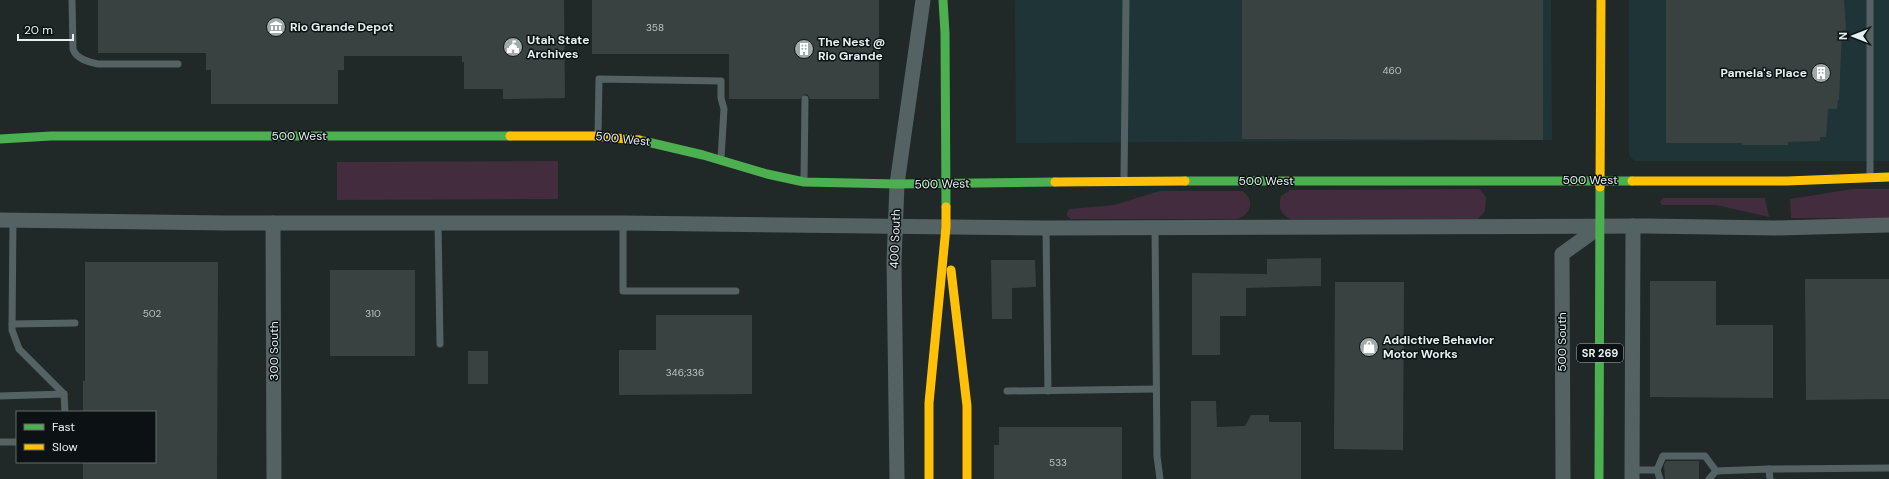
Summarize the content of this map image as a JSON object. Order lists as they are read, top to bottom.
{
  "streets": {
    "street": [
      "500 West",
      "400 South",
      "500 South",
      "300 South",
      "SR 269"
    ]
  },
  "crossings": [
    ["500 West", "400 South"],
    ["500 West", "SR 269"],
    ["500 South", "SR 269"]
  ],
  "places": {
    "museum": ["Rio Grande Depot"],
    "public building": ["Utah State Archives"],
    "building": ["The Nest @ Rio Grande", "Pamela's Place"],
    "shop": ["Addictive Behavior Motor Works"]
  },
  "house_numbers": [
    "358",
    "460",
    "502",
    "310",
    "346;336",
    "533"
  ],
  "legend": ["Fast", "Slow"],
  "scale_bar": "20 m",
  "north": "left"
}
